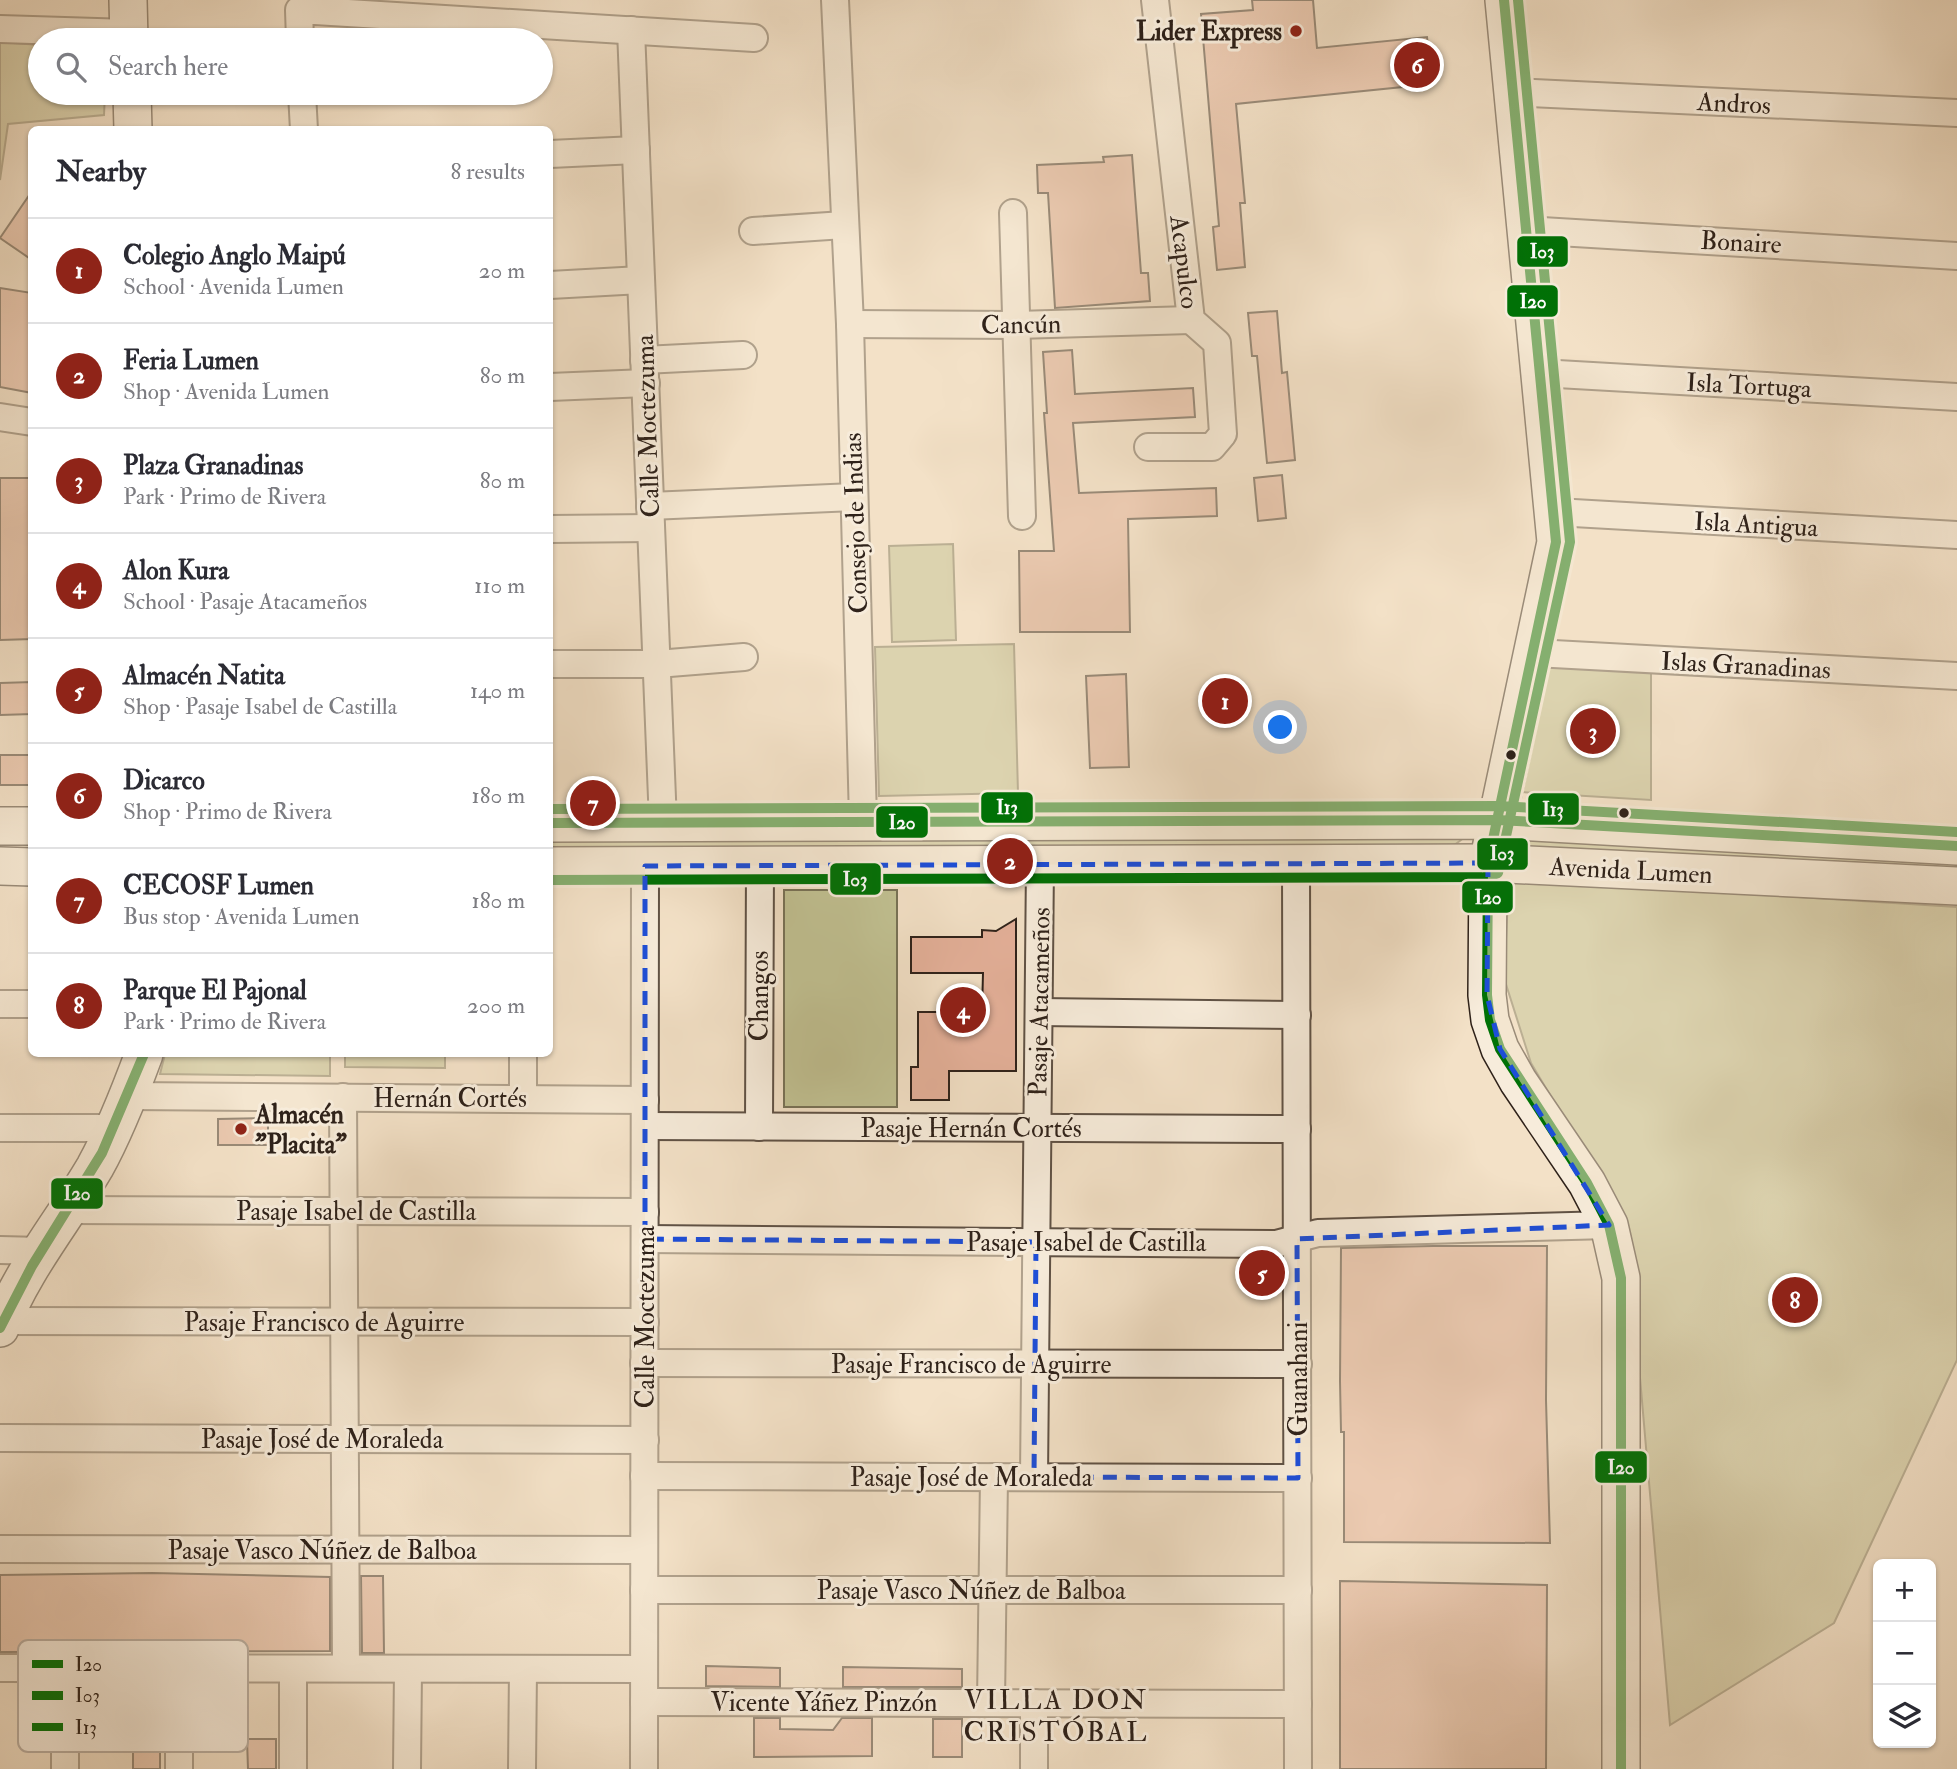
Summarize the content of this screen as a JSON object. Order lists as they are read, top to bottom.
{
  "streets": {
    "street": [
      "Andros",
      "Bonaire",
      "Acapulco",
      "Cancún",
      "Isla Tortuga",
      "Calle Moctezuma",
      "Consejo de Indias",
      "Isla Antigua",
      "Islas Granadinas",
      "Avenida Lumen",
      "Changos",
      "Pasaje Atacameños",
      "Hernán Cortés",
      "Pasaje Hernán Cortés",
      "Pasaje Isabel de Castilla",
      "Pasaje Francisco de Aguirre",
      "Guanahani",
      "Pasaje José de Moraleda",
      "Pasaje Vasco Núñez de Balboa",
      "Vicente Yáñez Pinzón"
    ]
  },
  "crossings": [
    ["Acapulco", "Cancún"],
    ["Cancún", "Consejo de Indias"],
    ["Calle Moctezuma", "Avenida Lumen"],
    ["Calle Moctezuma", "Hernán Cortés"],
    ["Calle Moctezuma", "Pasaje Hernán Cortés"],
    ["Calle Moctezuma", "Pasaje Isabel de Castilla"],
    ["Calle Moctezuma", "Pasaje Francisco de Aguirre"],
    ["Calle Moctezuma", "Pasaje José de Moraleda"],
    ["Calle Moctezuma", "Pasaje Vasco Núñez de Balboa"],
    ["Calle Moctezuma", "Vicente Yáñez Pinzón"],
    ["Consejo de Indias", "Avenida Lumen"],
    ["Avenida Lumen", "Changos"],
    ["Avenida Lumen", "Pasaje Atacameños"],
    ["Avenida Lumen", "Guanahani"],
    ["Changos", "Pasaje Hernán Cortés"],
    ["Pasaje Atacameños", "Pasaje Hernán Cortés"],
    ["Pasaje Atacameños", "Pasaje Isabel de Castilla"],
    ["Pasaje Atacameños", "Pasaje Francisco de Aguirre"],
    ["Pasaje Atacameños", "Pasaje José de Moraleda"],
    ["Hernán Cortés", "Pasaje Hernán Cortés"],
    ["Pasaje Hernán Cortés", "Guanahani"],
    ["Pasaje Isabel de Castilla", "Guanahani"],
    ["Pasaje Francisco de Aguirre", "Guanahani"],
    ["Guanahani", "Pasaje José de Moraleda"],
    ["Guanahani", "Pasaje Vasco Núñez de Balboa"],
    ["Guanahani", "Vicente Yáñez Pinzón"]
  ],
  "districts": ["VILLA DON CRISTÓBAL"],
  "places": ["Lider Express", "Almacén \"Placita\""],
  "lines": ["transit line I20", "transit line I03", "transit line I13"],
  "legend": ["I20", "I03", "I13"],
  "page": {
    "search": "Search here",
    "pins": [
      "6",
      "1",
      "3",
      "7",
      "2",
      "4",
      "5",
      "8"
    ],
    "heading": ["Nearby", "8 results"],
    "list": [
      {
        "mark": "1",
        "name": "Colegio Anglo Maipú",
        "note": "School · Avenida Lumen",
        "value": "20 m"
      },
      {
        "mark": "2",
        "name": "Feria Lumen",
        "note": "Shop · Avenida Lumen",
        "value": "80 m"
      },
      {
        "mark": "3",
        "name": "Plaza Granadinas",
        "note": "Park · Primo de Rivera",
        "value": "80 m"
      },
      {
        "mark": "4",
        "name": "Alon Kura",
        "note": "School · Pasaje Atacameños",
        "value": "110 m"
      },
      {
        "mark": "5",
        "name": "Almacén Natita",
        "note": "Shop · Pasaje Isabel de Castilla",
        "value": "140 m"
      },
      {
        "mark": "6",
        "name": "Dicarco",
        "note": "Shop · Primo de Rivera",
        "value": "180 m"
      },
      {
        "mark": "7",
        "name": "CECOSF Lumen",
        "note": "Bus stop · Avenida Lumen",
        "value": "180 m"
      },
      {
        "mark": "8",
        "name": "Parque El Pajonal",
        "note": "Park · Primo de Rivera",
        "value": "200 m"
      }
    ],
    "map_buttons": ["+", "−"]
  }
}
